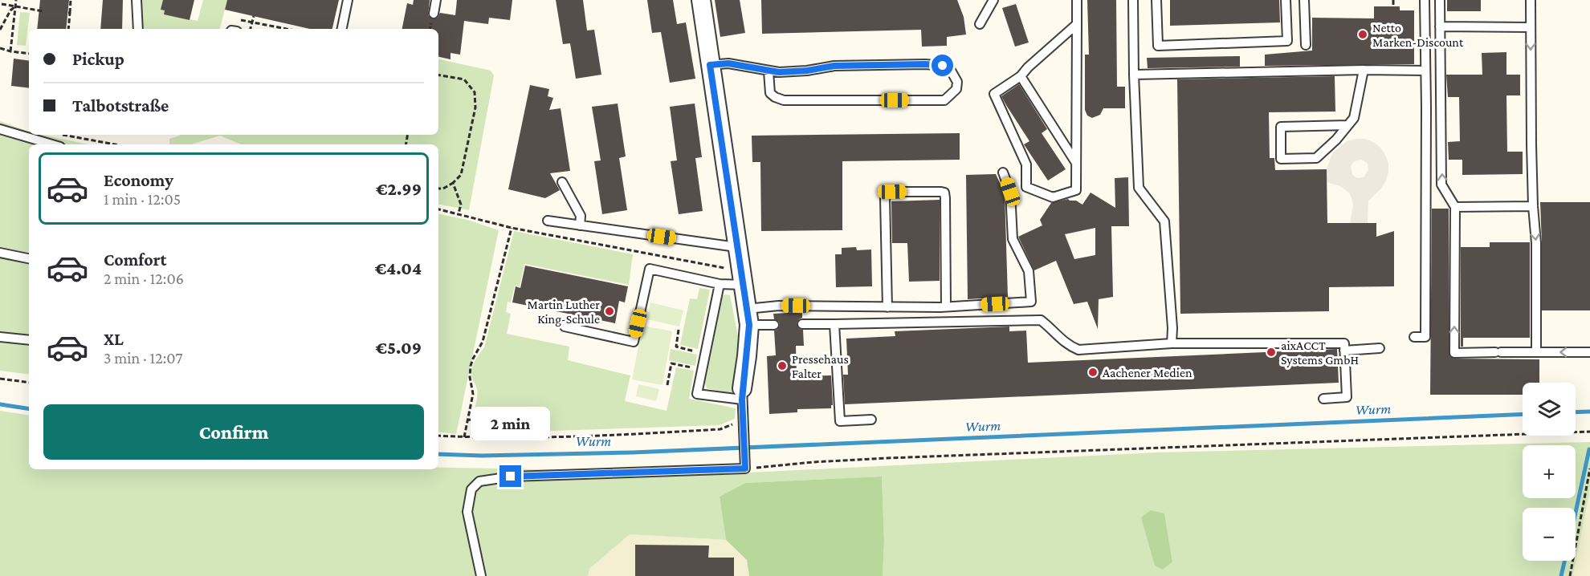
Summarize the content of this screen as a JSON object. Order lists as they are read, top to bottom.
{
  "water": ["Wurm"],
  "places": [
    "Netto Marken-Discount",
    "Martin Luther King-Schule",
    "aixACCT Systems GmbH",
    "Pressehaus Falter",
    "Aachener Medien"
  ],
  "page": {
    "banner": ["Pickup", "Talbotstraße"],
    "list": [
      {
        "name": "Economy",
        "note": "1 min · 12:05",
        "value": "€2.99"
      },
      {
        "name": "Comfort",
        "note": "2 min · 12:06",
        "value": "€4.04"
      },
      {
        "name": "XL",
        "note": "3 min · 12:07",
        "value": "€5.09"
      }
    ],
    "map_buttons": ["+", "−"],
    "buttons": "Confirm",
    "bubble": "2 min"
  }
}
